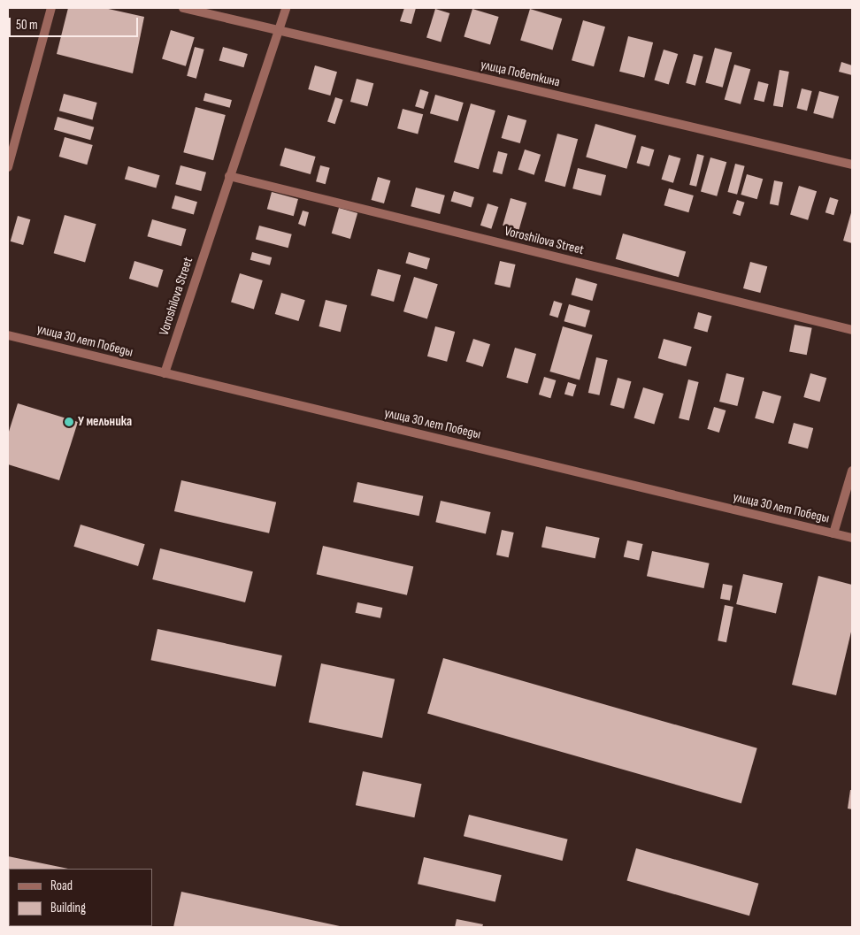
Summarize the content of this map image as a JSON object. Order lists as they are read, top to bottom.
{
  "streets": {
    "street": ["улица Поветкина", "Voroshilova Street", "улица 30 лет Победы"]
  },
  "crossings": [
    ["улица Поветкина", "Voroshilova Street"],
    ["Voroshilova Street", "улица 30 лет Победы"]
  ],
  "places": ["У мельника"],
  "legend": ["Road", "Building"],
  "scale_bar": "50 m"
}
